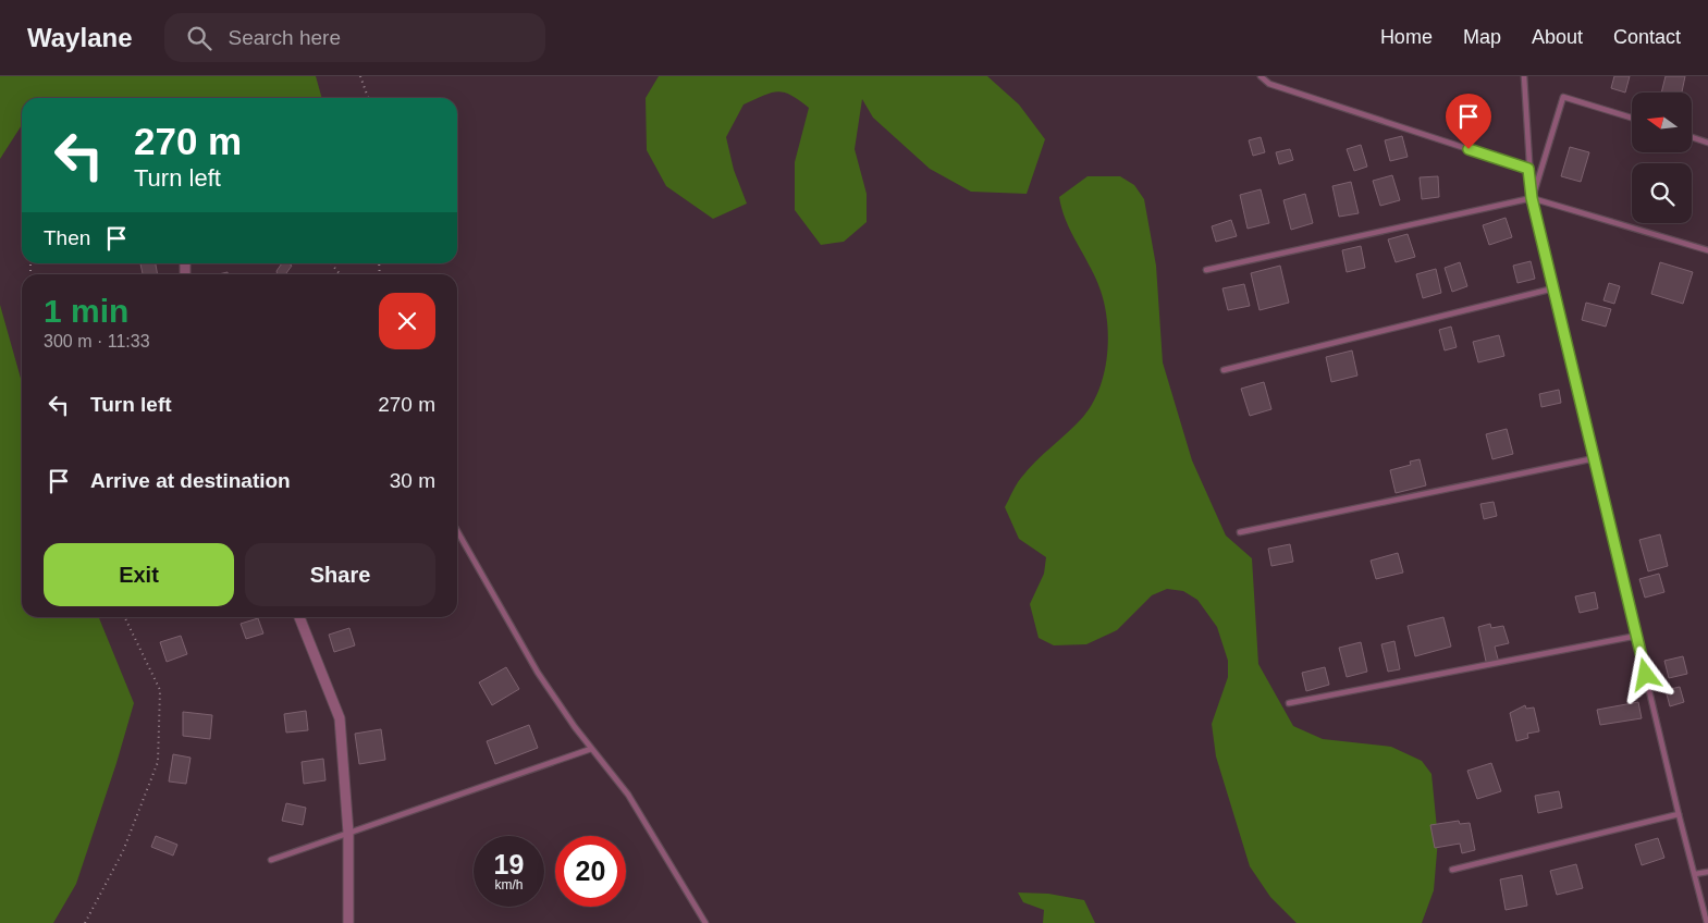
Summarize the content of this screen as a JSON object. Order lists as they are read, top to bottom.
{
  "north": "left",
  "page": {
    "header": "Waylane",
    "search": "Search here",
    "nav": [
      "Home",
      "Map",
      "About",
      "Contact"
    ],
    "turn": ["270 m", "Turn left"],
    "then": "Then",
    "heading": ["1 min", "300 m · 11:33"],
    "list": [
      {
        "name": "Turn left",
        "value": "270 m"
      },
      {
        "name": "Arrive at destination",
        "value": "30 m"
      }
    ],
    "buttons": ["Exit", "Share"],
    "speed": "19 km/h",
    "limit": "20"
  }
}
